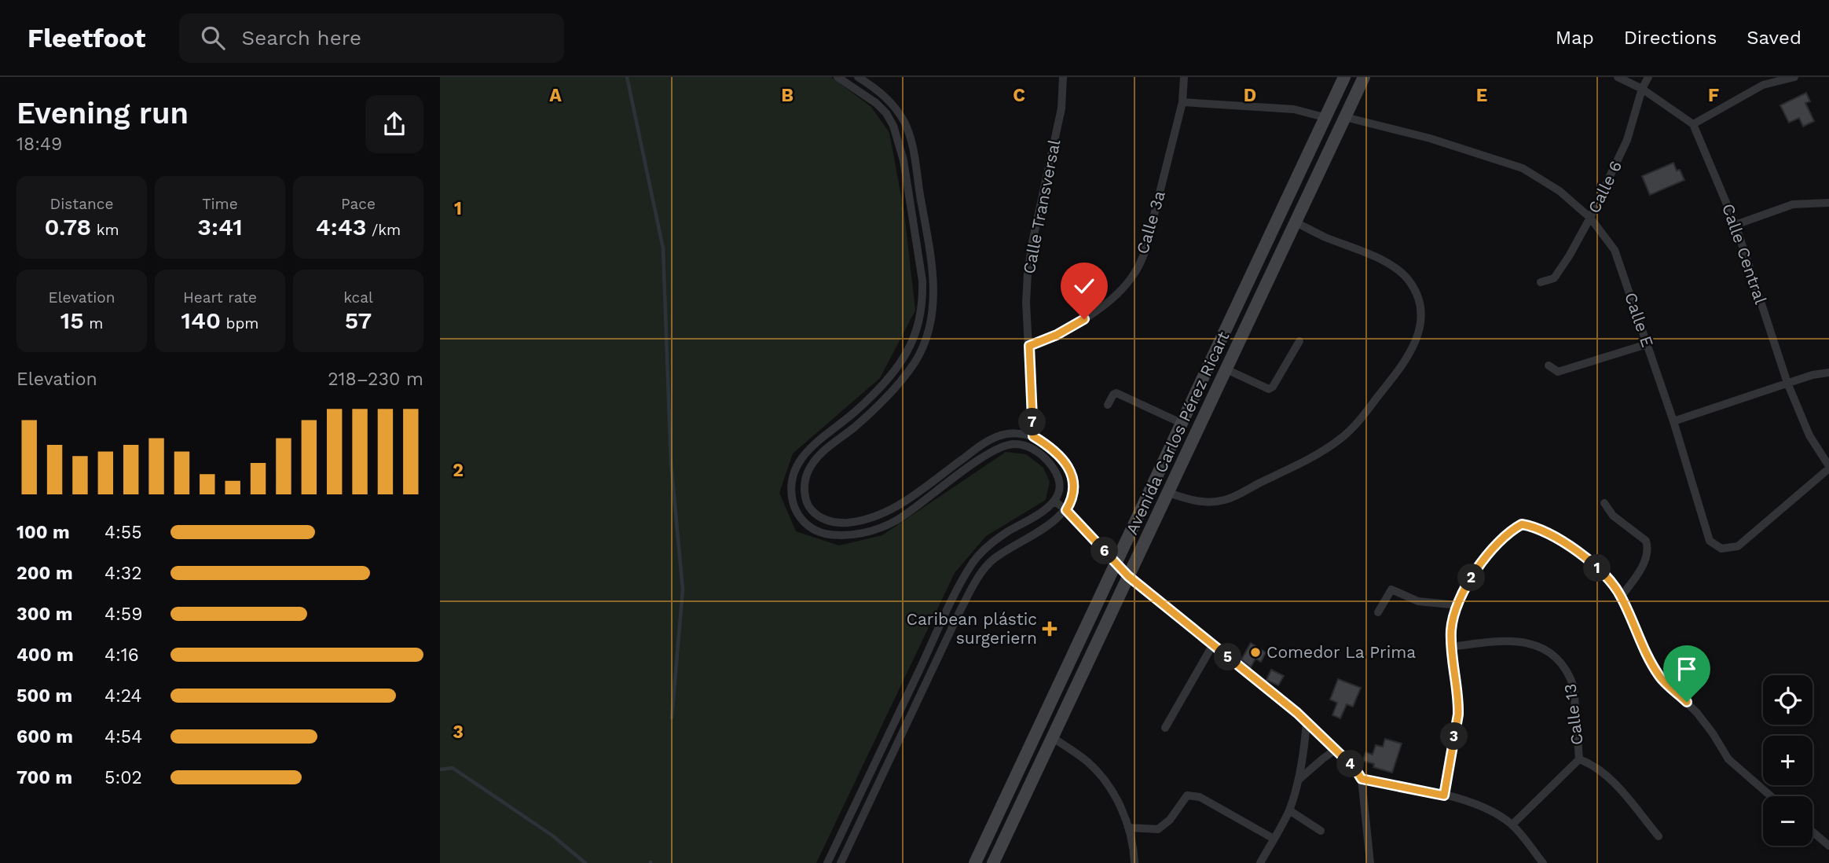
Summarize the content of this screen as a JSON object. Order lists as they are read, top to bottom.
{
  "streets": {
    "main road": ["Avenida Carlos Pérez Ricart"],
    "street": [
      "Calle 6",
      "Calle Transversal",
      "Calle 3a",
      "Calle Central",
      "Calle E",
      "Calle 13"
    ]
  },
  "crossings": [
    ["Calle 6", "Calle E"],
    ["Calle Transversal", "Calle 3a"],
    ["Calle Central", "Calle E"],
    ["Calle E", "Avenida Carlos Pérez Ricart"]
  ],
  "places": {
    "health": ["Caribean plástic surgeriern"],
    "other": ["Comedor La Prima"]
  },
  "page": {
    "header": "Fleetfoot",
    "search": "Search here",
    "nav": ["Map", "Directions", "Saved"],
    "heading": ["Evening run", "18:49"],
    "stats": [
      ["Distance", "0.78 km"],
      ["Time", "3:41"],
      ["Pace", "4:43 /km"],
      ["Elevation", "15 m"],
      ["Heart rate", "140 bpm"],
      ["kcal", "57"]
    ],
    "chart": ["Elevation", "218–230 m"],
    "pins": [
      "7",
      "6",
      "1",
      "2",
      "5",
      "3",
      "4"
    ],
    "list": [
      {
        "name": "100 m",
        "note": "4:55"
      },
      {
        "name": "200 m",
        "note": "4:32"
      },
      {
        "name": "300 m",
        "note": "4:59"
      },
      {
        "name": "400 m",
        "note": "4:16"
      },
      {
        "name": "500 m",
        "note": "4:24"
      },
      {
        "name": "600 m",
        "note": "4:54"
      },
      {
        "name": "700 m",
        "note": "5:02"
      }
    ],
    "map_buttons": ["+", "−"]
  },
  "grid": {
    "columns": [
      "A",
      "B",
      "C",
      "D",
      "E",
      "F"
    ],
    "rows": ["1", "2", "3"]
  }
}
